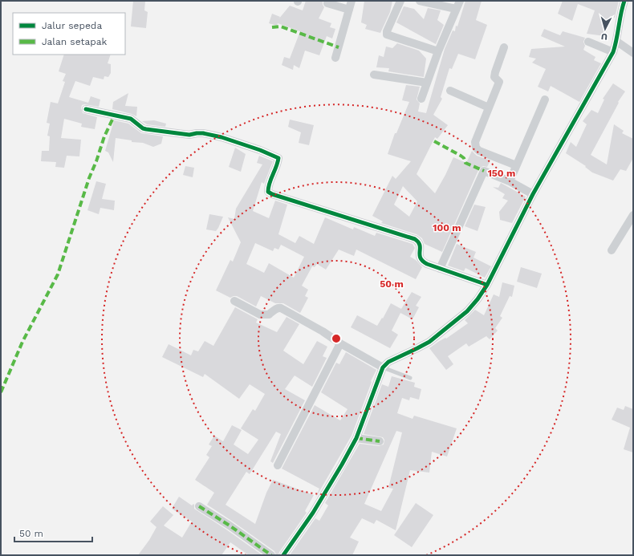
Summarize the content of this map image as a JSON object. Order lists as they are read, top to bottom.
{
  "legend": ["Jalur sepeda", "Jalan setapak"],
  "scale_bar": "50 m",
  "north": "bottom",
  "rings": ["150 m", "100 m", "50 m"]
}
